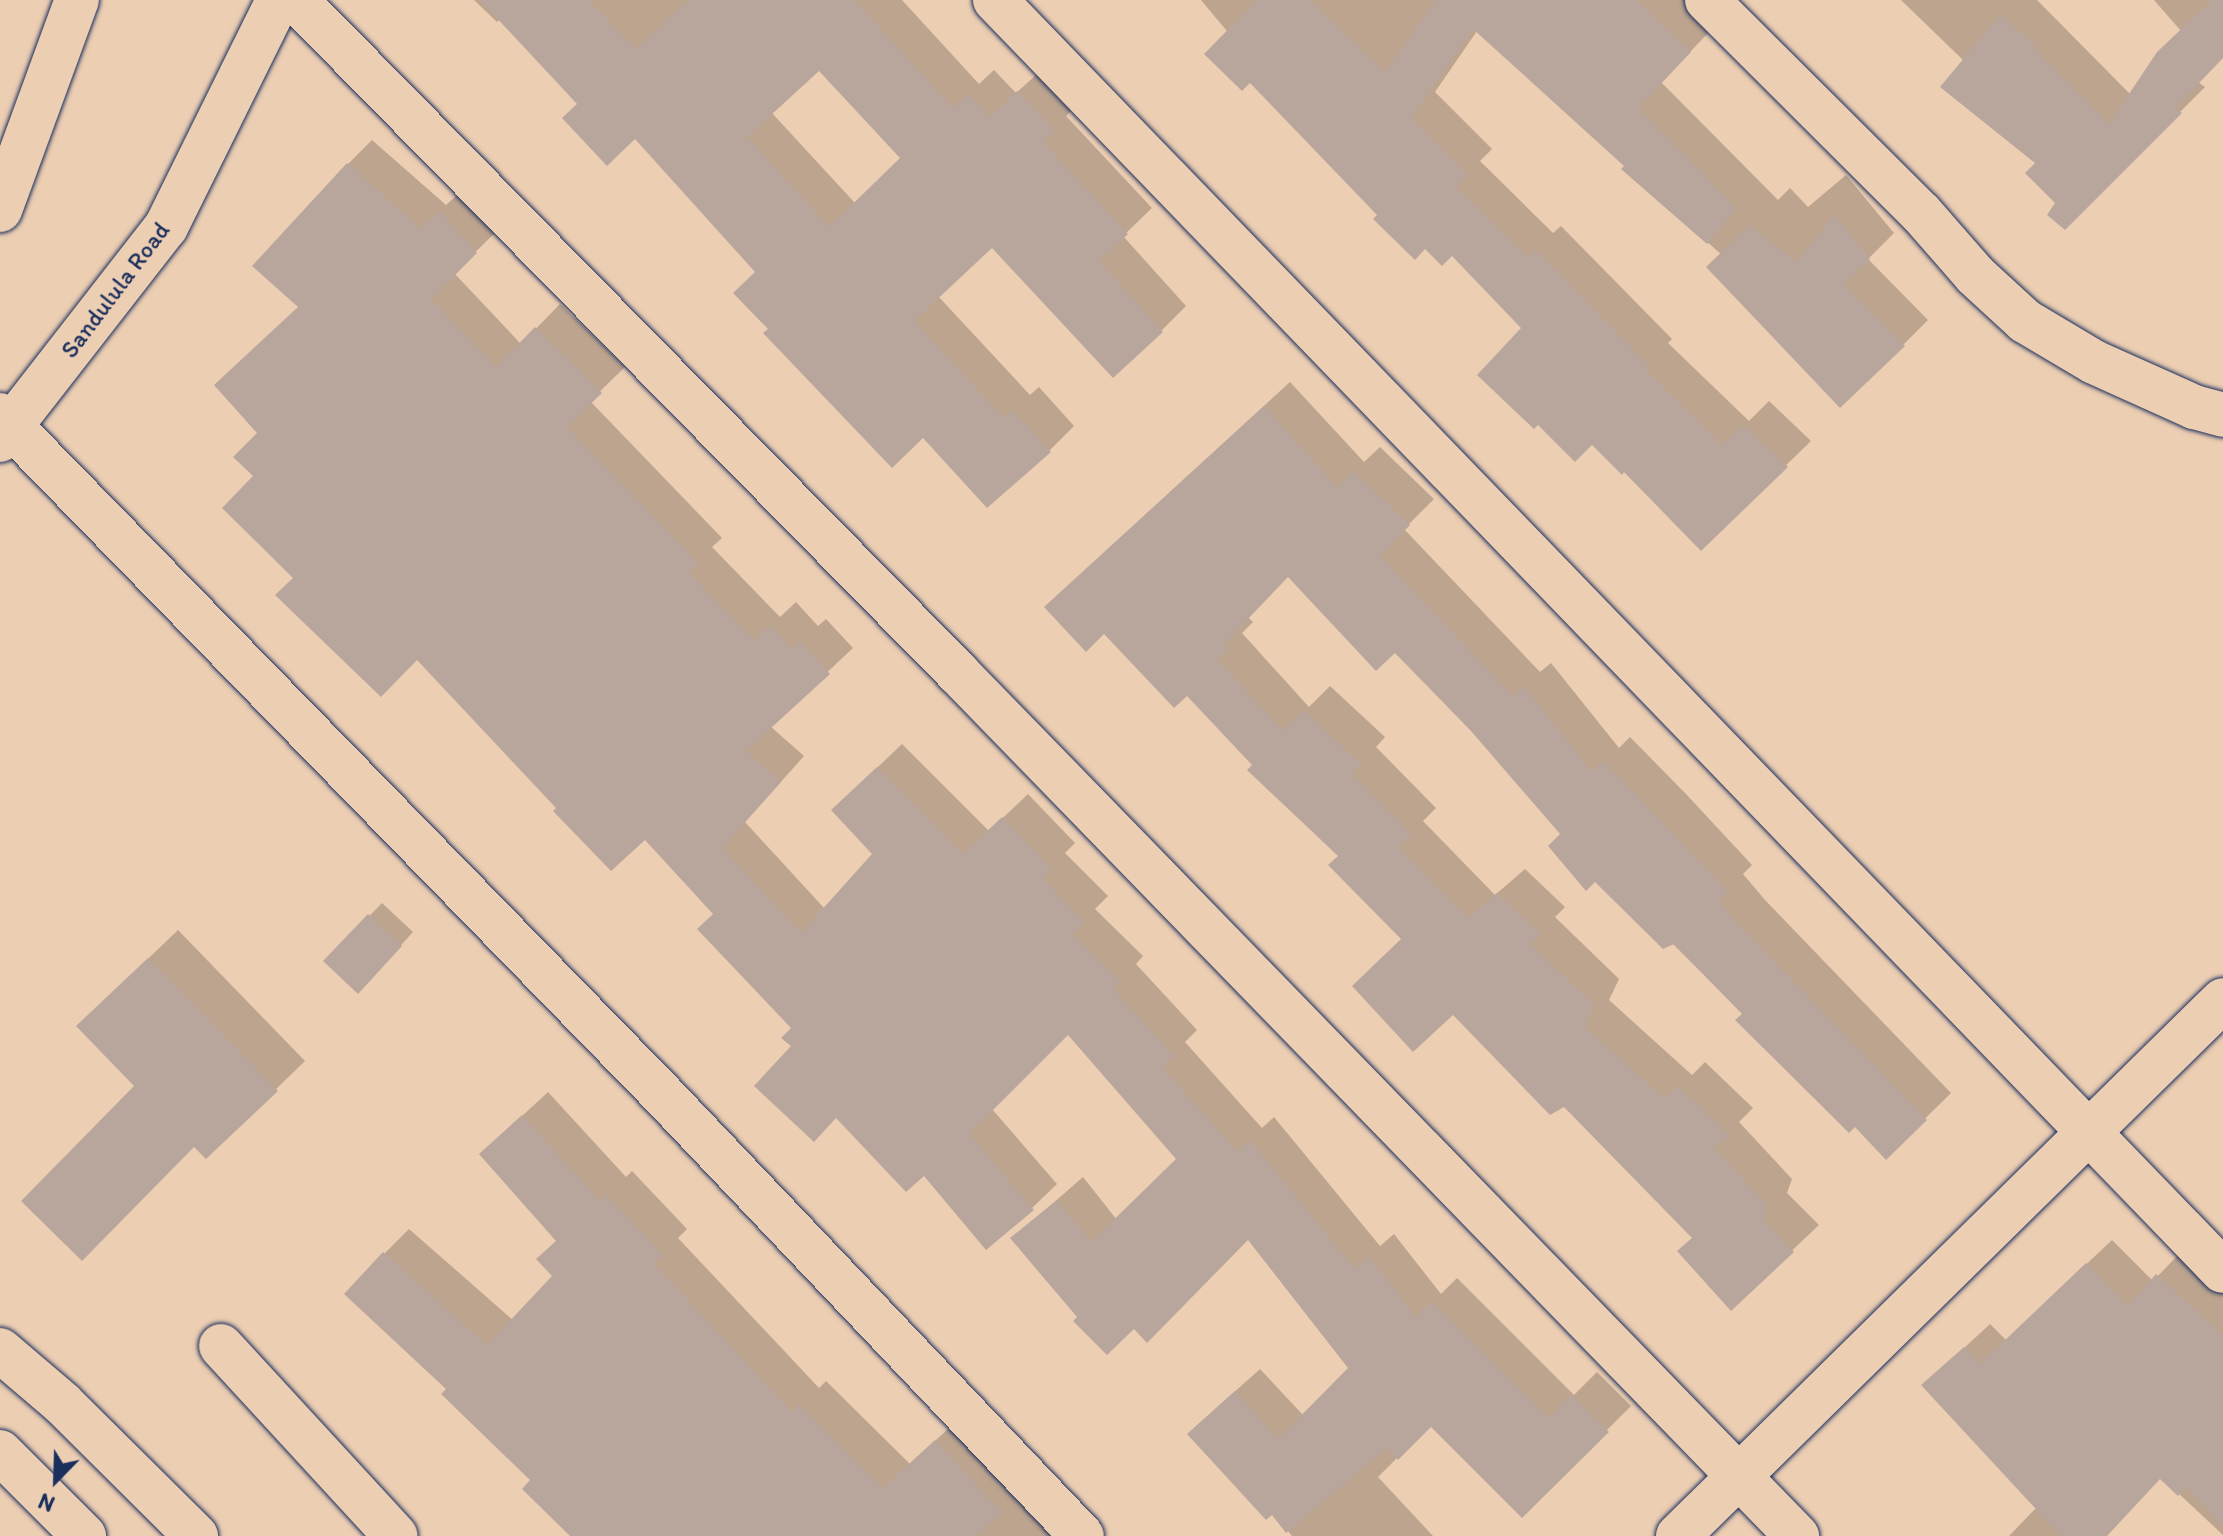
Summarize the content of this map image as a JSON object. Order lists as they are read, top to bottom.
{
  "streets": {
    "street": ["Sandulula Road"]
  },
  "north": "bottom left"
}
